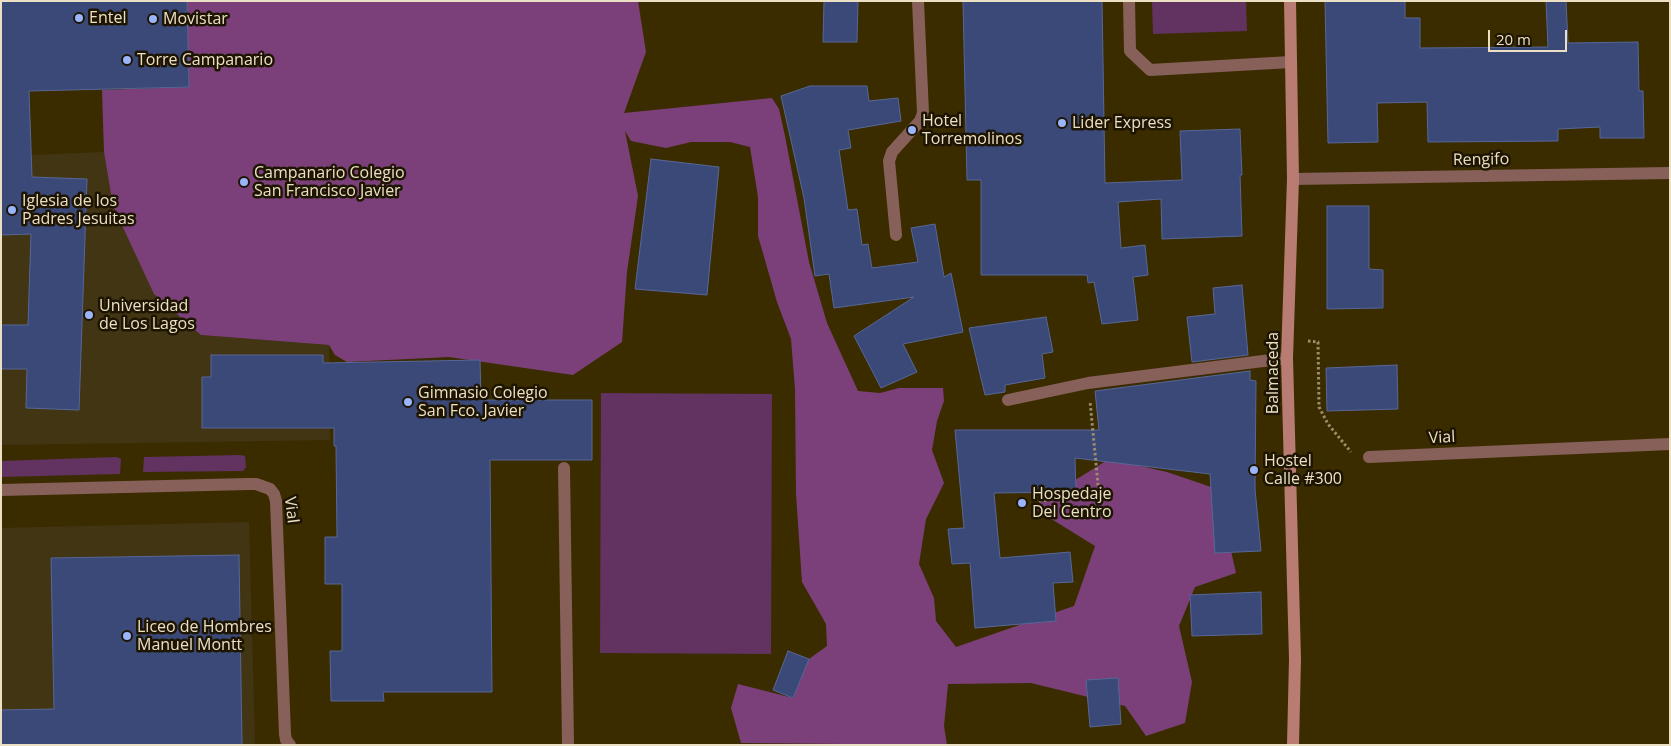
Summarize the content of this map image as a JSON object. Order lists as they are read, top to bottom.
{
  "streets": {
    "street": ["Rengifo", "Balmaceda", "Vial"]
  },
  "crossings": [
    ["Rengifo", "Balmaceda"]
  ],
  "places": [
    "Entel",
    "Movistar",
    "Torre Campanario",
    "Lider Express",
    "Hotel Torremolinos",
    "Campanario Colegio San Francisco Javier",
    "Iglesia de los Padres Jesuitas",
    "Universidad de Los Lagos",
    "Gimnasio Colegio San Fco. Javier",
    "Hostel Calle #300",
    "Hospedaje Del Centro",
    "Liceo de Hombres Manuel Montt"
  ],
  "scale_bar": "20 m"
}
